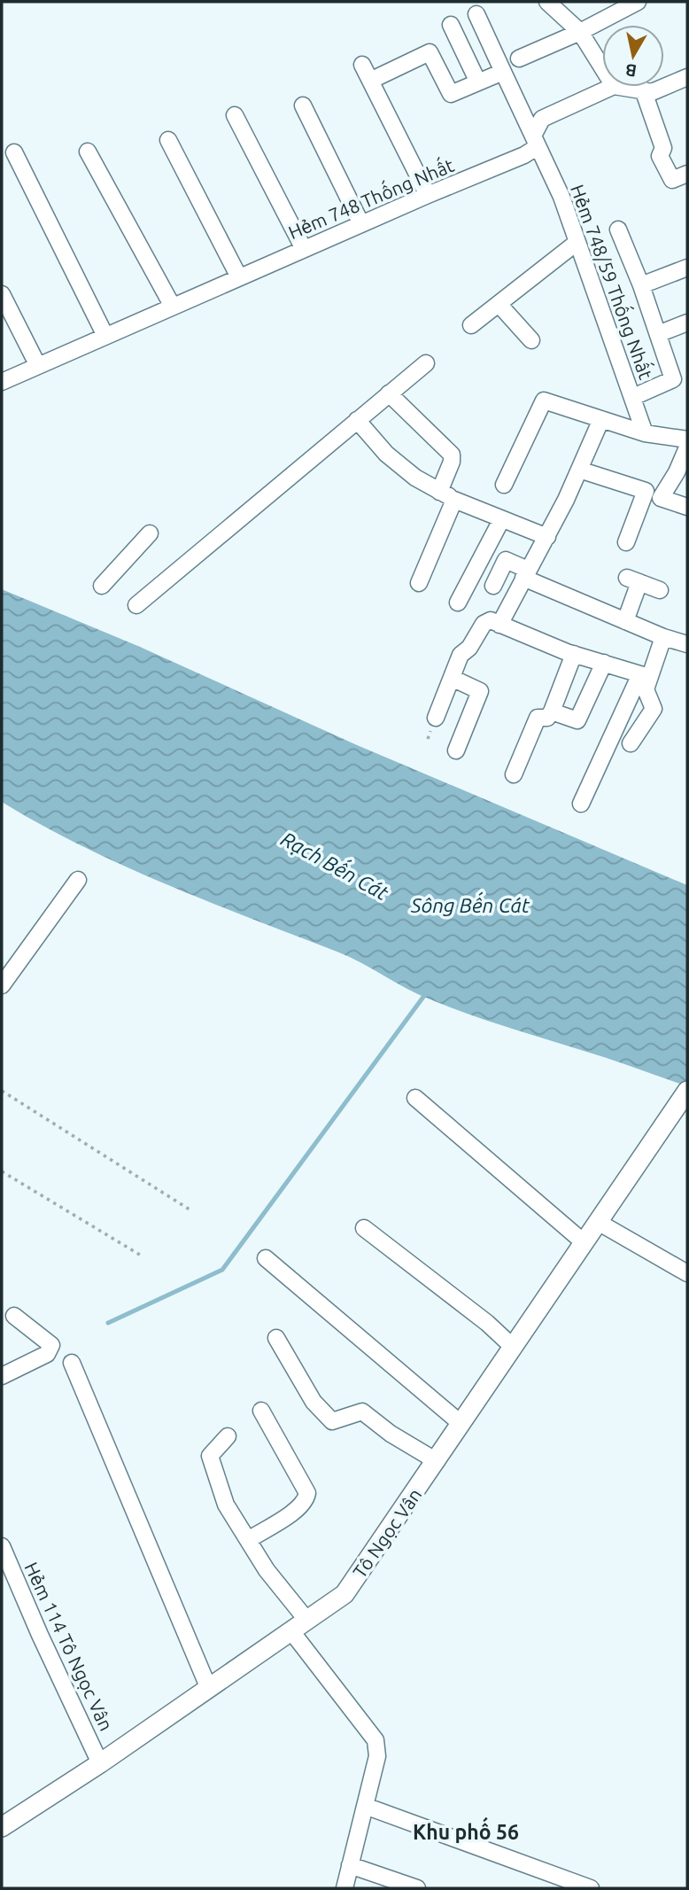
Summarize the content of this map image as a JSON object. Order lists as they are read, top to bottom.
{
  "streets": {
    "main road": ["Tô Ngọc Vân"],
    "street": ["Hẻm 748 Thống Nhất", "Hẻm 748/59 Thống Nhất", "Hẻm 114 Tô Ngọc Vân"]
  },
  "crossings": [
    ["Hẻm 748 Thống Nhất", "Hẻm 748/59 Thống Nhất"],
    ["Tô Ngọc Vân", "Hẻm 114 Tô Ngọc Vân"]
  ],
  "districts": ["Khu phố 56"],
  "water": ["Rạch Bến Cát", "Sông Bến Cát"],
  "north": "bottom"
}
